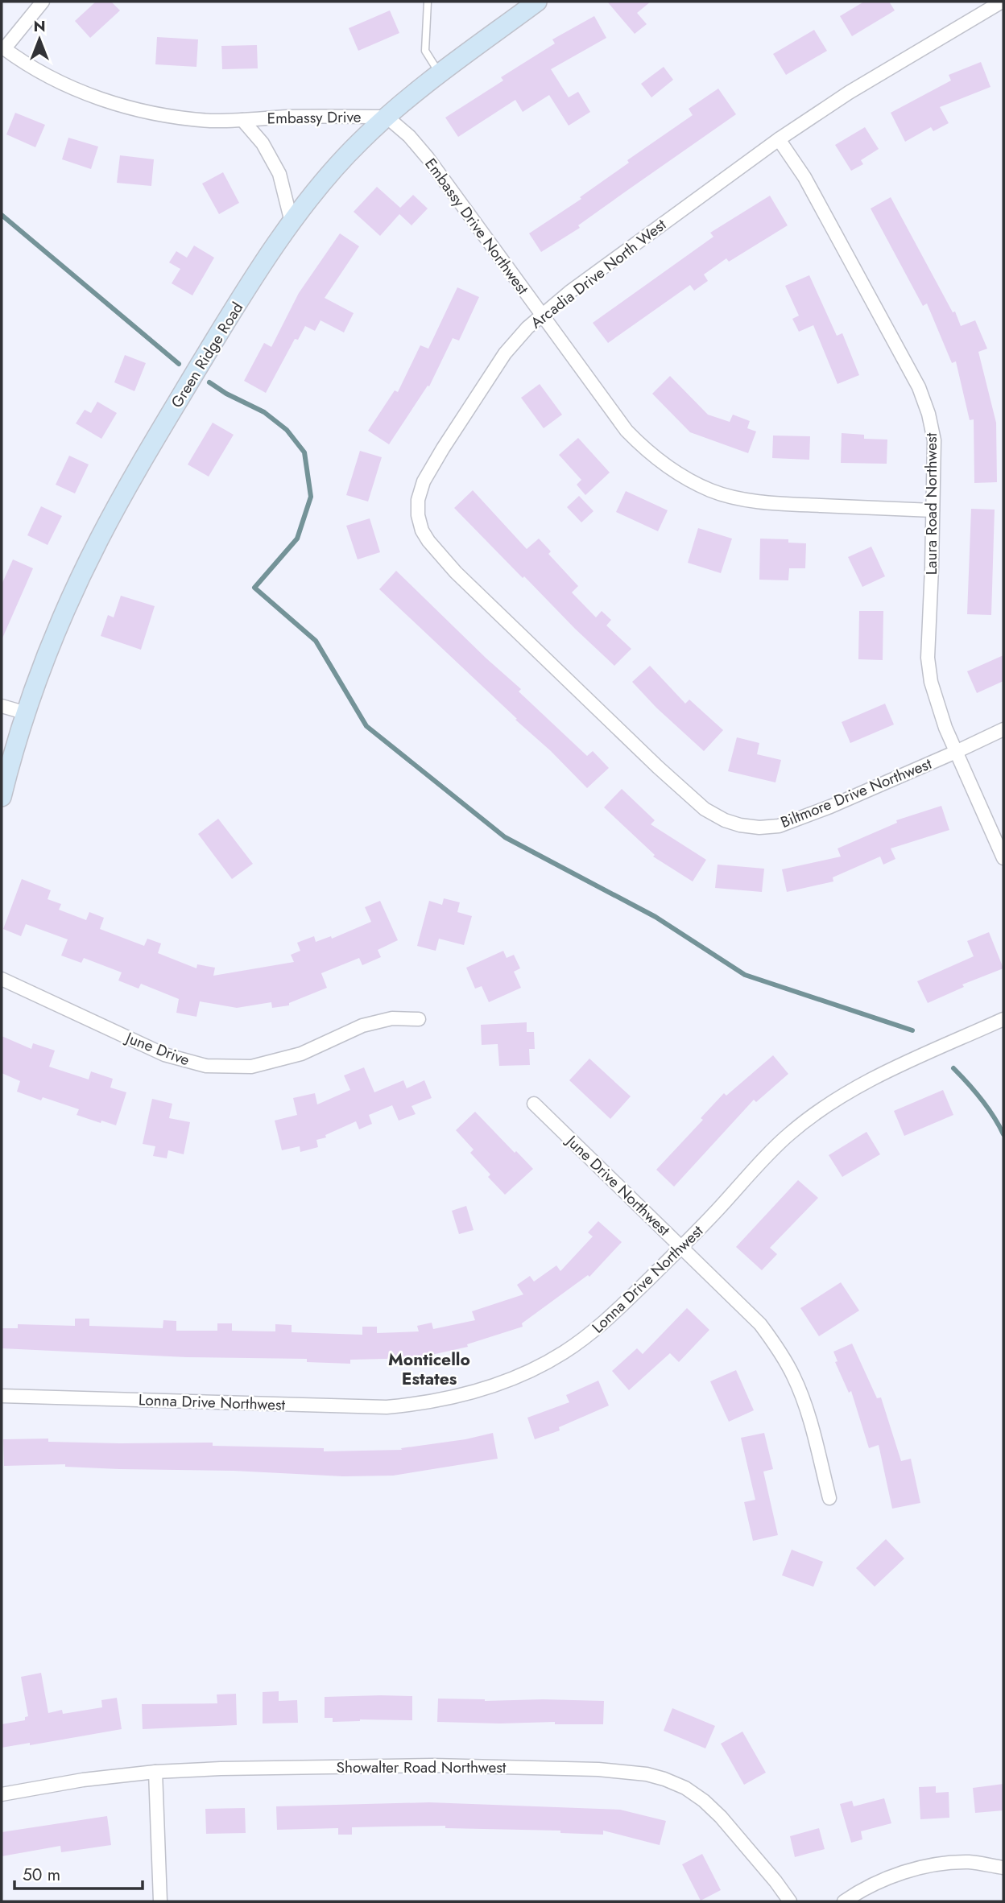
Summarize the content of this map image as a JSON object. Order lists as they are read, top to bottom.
{
  "streets": {
    "street": [
      "Embassy Drive",
      "Embassy Drive Northwest",
      "Arcadia Drive North West",
      "Green Ridge Road",
      "Laura Road Northwest",
      "Biltmore Drive Northwest",
      "June Drive",
      "June Drive Northwest",
      "Lonna Drive Northwest",
      "Showalter Road Northwest"
    ]
  },
  "crossings": [
    ["Embassy Drive", "Embassy Drive Northwest"],
    ["Embassy Drive", "Green Ridge Road"],
    ["Embassy Drive Northwest", "Arcadia Drive North West"],
    ["Embassy Drive Northwest", "Green Ridge Road"],
    ["Embassy Drive Northwest", "Laura Road Northwest"],
    ["Arcadia Drive North West", "Laura Road Northwest"],
    ["Arcadia Drive North West", "Biltmore Drive Northwest"],
    ["Laura Road Northwest", "Biltmore Drive Northwest"],
    ["June Drive Northwest", "Lonna Drive Northwest"]
  ],
  "districts": ["Monticello Estates"],
  "scale_bar": "50 m",
  "north": "top"
}
